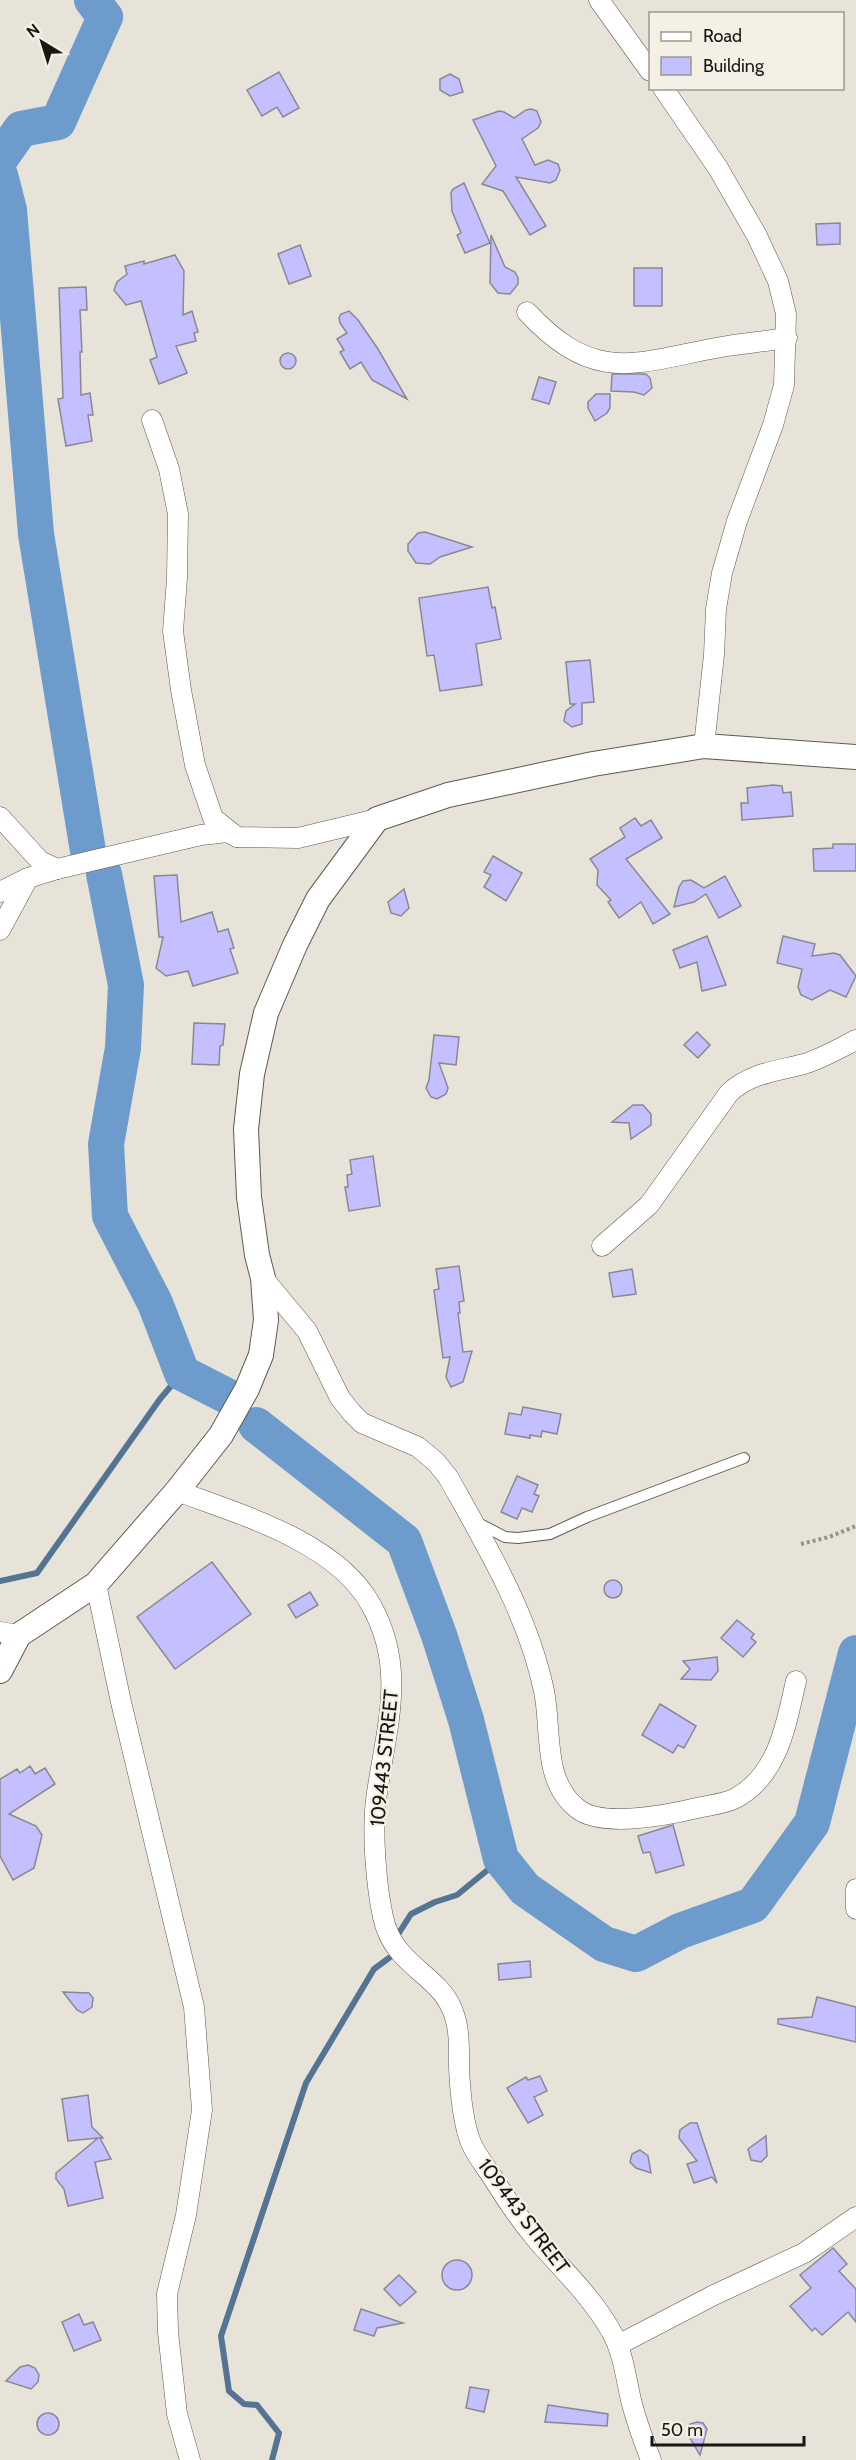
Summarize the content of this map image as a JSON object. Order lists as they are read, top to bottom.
{
  "streets": {
    "street": ["109443 STREET"]
  },
  "legend": ["Road", "Building"],
  "scale_bar": "50 m",
  "north": "top left"
}
